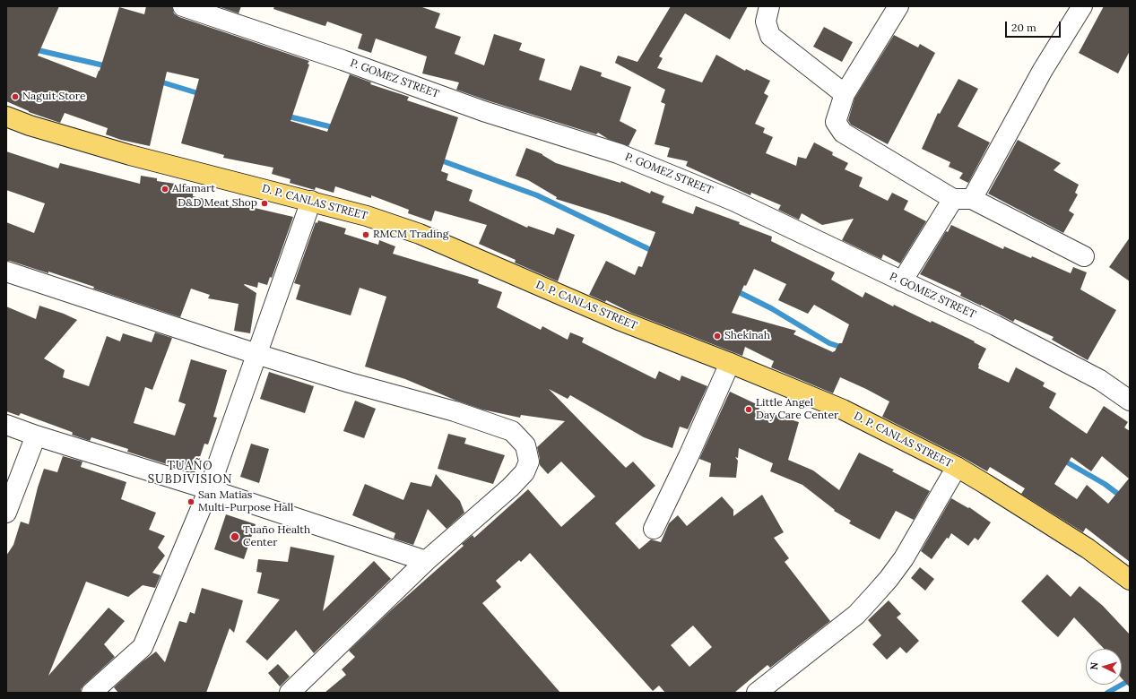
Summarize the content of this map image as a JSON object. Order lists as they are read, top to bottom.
{
  "streets": {
    "main road": ["D. P. CANLAS STREET"],
    "street": ["P. GOMEZ STREET"]
  },
  "districts": ["TUAÑO SUBDIVISION"],
  "places": [
    "Naguit Store",
    "Alfamart",
    "D&D Meat Shop",
    "RMCM Trading",
    "Shekinah",
    "Little Angel Day Care Center",
    "San Matias Multi-Purpose Hall",
    "Tuaño Health Center"
  ],
  "scale_bar": "20 m",
  "north": "left"
}
